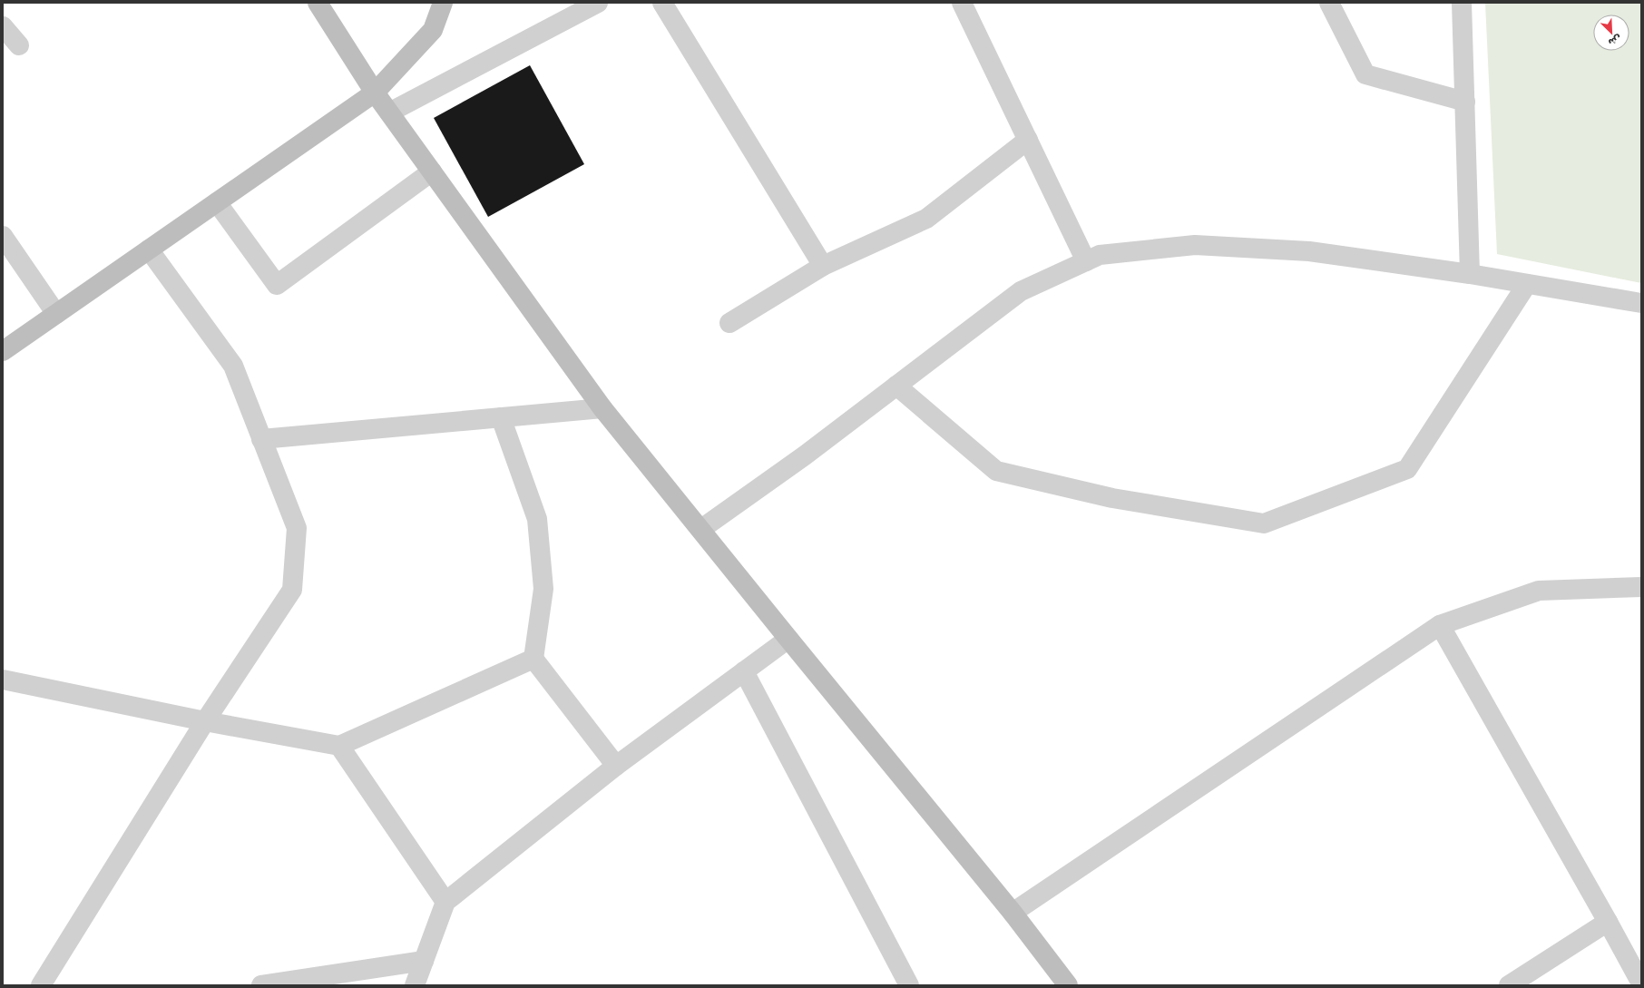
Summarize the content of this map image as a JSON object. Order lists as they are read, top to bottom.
{
  "north": "bottom right"
}
